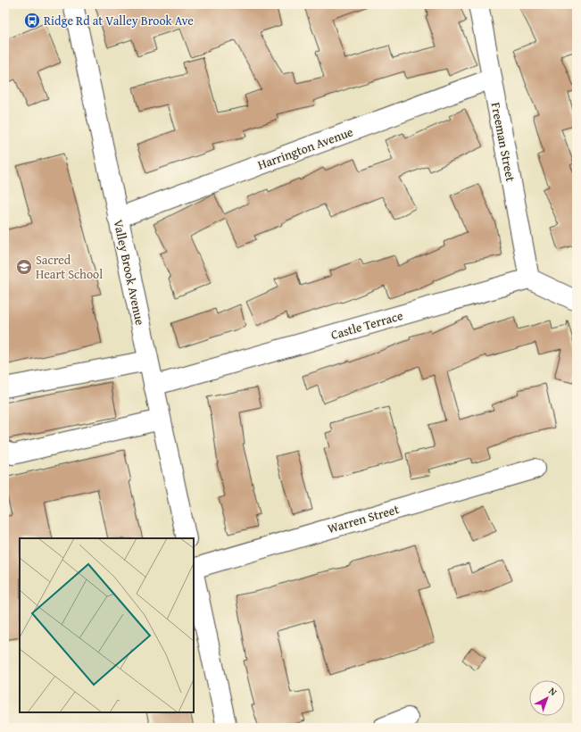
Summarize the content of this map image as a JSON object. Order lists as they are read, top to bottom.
{
  "streets": {
    "street": [
      "Freeman Street",
      "Harrington Avenue",
      "Valley Brook Avenue",
      "Castle Terrace",
      "Warren Street"
    ]
  },
  "crossings": [
    ["Freeman Street", "Harrington Avenue"],
    ["Freeman Street", "Castle Terrace"],
    ["Harrington Avenue", "Valley Brook Avenue"],
    ["Valley Brook Avenue", "Castle Terrace"]
  ],
  "places": {
    "bus stop": ["Ridge Rd at Valley Brook Ave"],
    "school or university": ["Sacred Heart School"]
  },
  "north": "top right"
}
